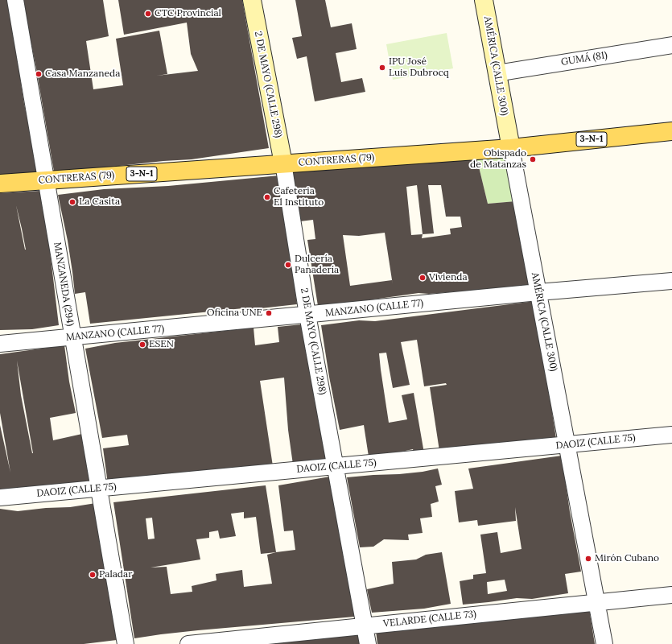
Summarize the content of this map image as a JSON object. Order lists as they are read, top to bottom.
{
  "streets": {
    "main road": [
      "AMÉRICA (CALLE 300)",
      "2 DE MAYO (CALLE 298)",
      "3-N-1",
      "CONTRERAS (79)"
    ],
    "street": [
      "GUMÁ (81)",
      "MANZANEDA (294)",
      "MANZANO (CALLE 77)",
      "DAOIZ (CALLE 75)",
      "VELARDE (CALLE 73)"
    ]
  },
  "crossings": [
    ["GUMÁ (81)", "AMÉRICA (CALLE 300)"],
    ["AMÉRICA (CALLE 300)", "CONTRERAS (79)"],
    ["AMÉRICA (CALLE 300)", "MANZANO (CALLE 77)"],
    ["AMÉRICA (CALLE 300)", "DAOIZ (CALLE 75)"],
    ["AMÉRICA (CALLE 300)", "VELARDE (CALLE 73)"],
    ["2 DE MAYO (CALLE 298)", "CONTRERAS (79)"],
    ["2 DE MAYO (CALLE 298)", "MANZANO (CALLE 77)"],
    ["2 DE MAYO (CALLE 298)", "DAOIZ (CALLE 75)"],
    ["2 DE MAYO (CALLE 298)", "VELARDE (CALLE 73)"],
    ["CONTRERAS (79)", "MANZANEDA (294)"],
    ["MANZANEDA (294)", "MANZANO (CALLE 77)"],
    ["MANZANEDA (294)", "DAOIZ (CALLE 75)"]
  ],
  "places": [
    "CTC Provincial",
    "IPU José Luis Dubrocq",
    "Casa Manzaneda",
    "Obispado de Matanzas",
    "Cafeteria El Instituto",
    "La Casita",
    "Dulcería Panadería",
    "Vivienda",
    "Oficina UNE",
    "ESEN",
    "Mirón Cubano",
    "Paladar"
  ]
}
